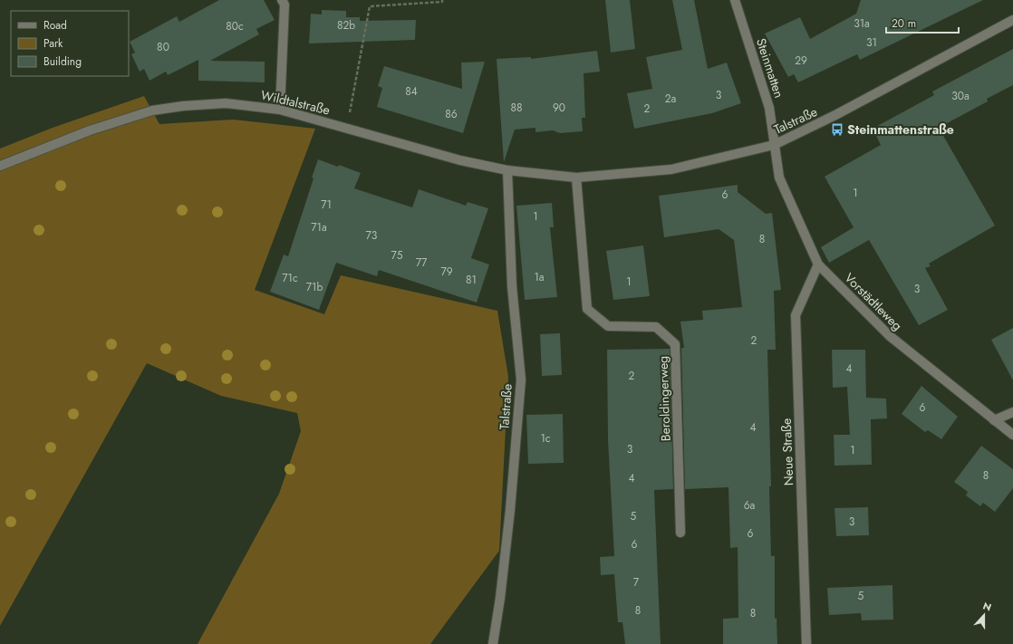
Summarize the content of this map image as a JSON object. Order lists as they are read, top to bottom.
{
  "streets": {
    "street": [
      "Steinmatten",
      "Wildtalstraße",
      "Talstraße",
      "Vorstädtleweg",
      "Beroldingerweg",
      "Neue Straße"
    ]
  },
  "crossings": [
    ["Steinmatten", "Talstraße"],
    ["Steinmatten", "Vorstädtleweg"],
    ["Wildtalstraße", "Talstraße"],
    ["Wildtalstraße", "Beroldingerweg"],
    ["Talstraße", "Vorstädtleweg"],
    ["Talstraße", "Beroldingerweg"],
    ["Vorstädtleweg", "Neue Straße"]
  ],
  "places": {
    "bus stop": ["Steinmattenstraße"]
  },
  "house_numbers": [
    "31a",
    "82b",
    "80c",
    "31",
    "80",
    "29",
    "84",
    "3",
    "30a",
    "2a",
    "88",
    "90",
    "2",
    "86",
    "1",
    "6",
    "71",
    "1",
    "71a",
    "73",
    "8",
    "75",
    "77",
    "79",
    "1a",
    "71c",
    "81",
    "1",
    "71b",
    "3",
    "2",
    "4",
    "2",
    "6",
    "4",
    "1c",
    "3",
    "1",
    "8",
    "4",
    "6a",
    "5",
    "3",
    "6",
    "6",
    "7",
    "5",
    "8",
    "8"
  ],
  "legend": ["Road", "Park", "Building"],
  "scale_bar": "20 m",
  "north": "top"
}
